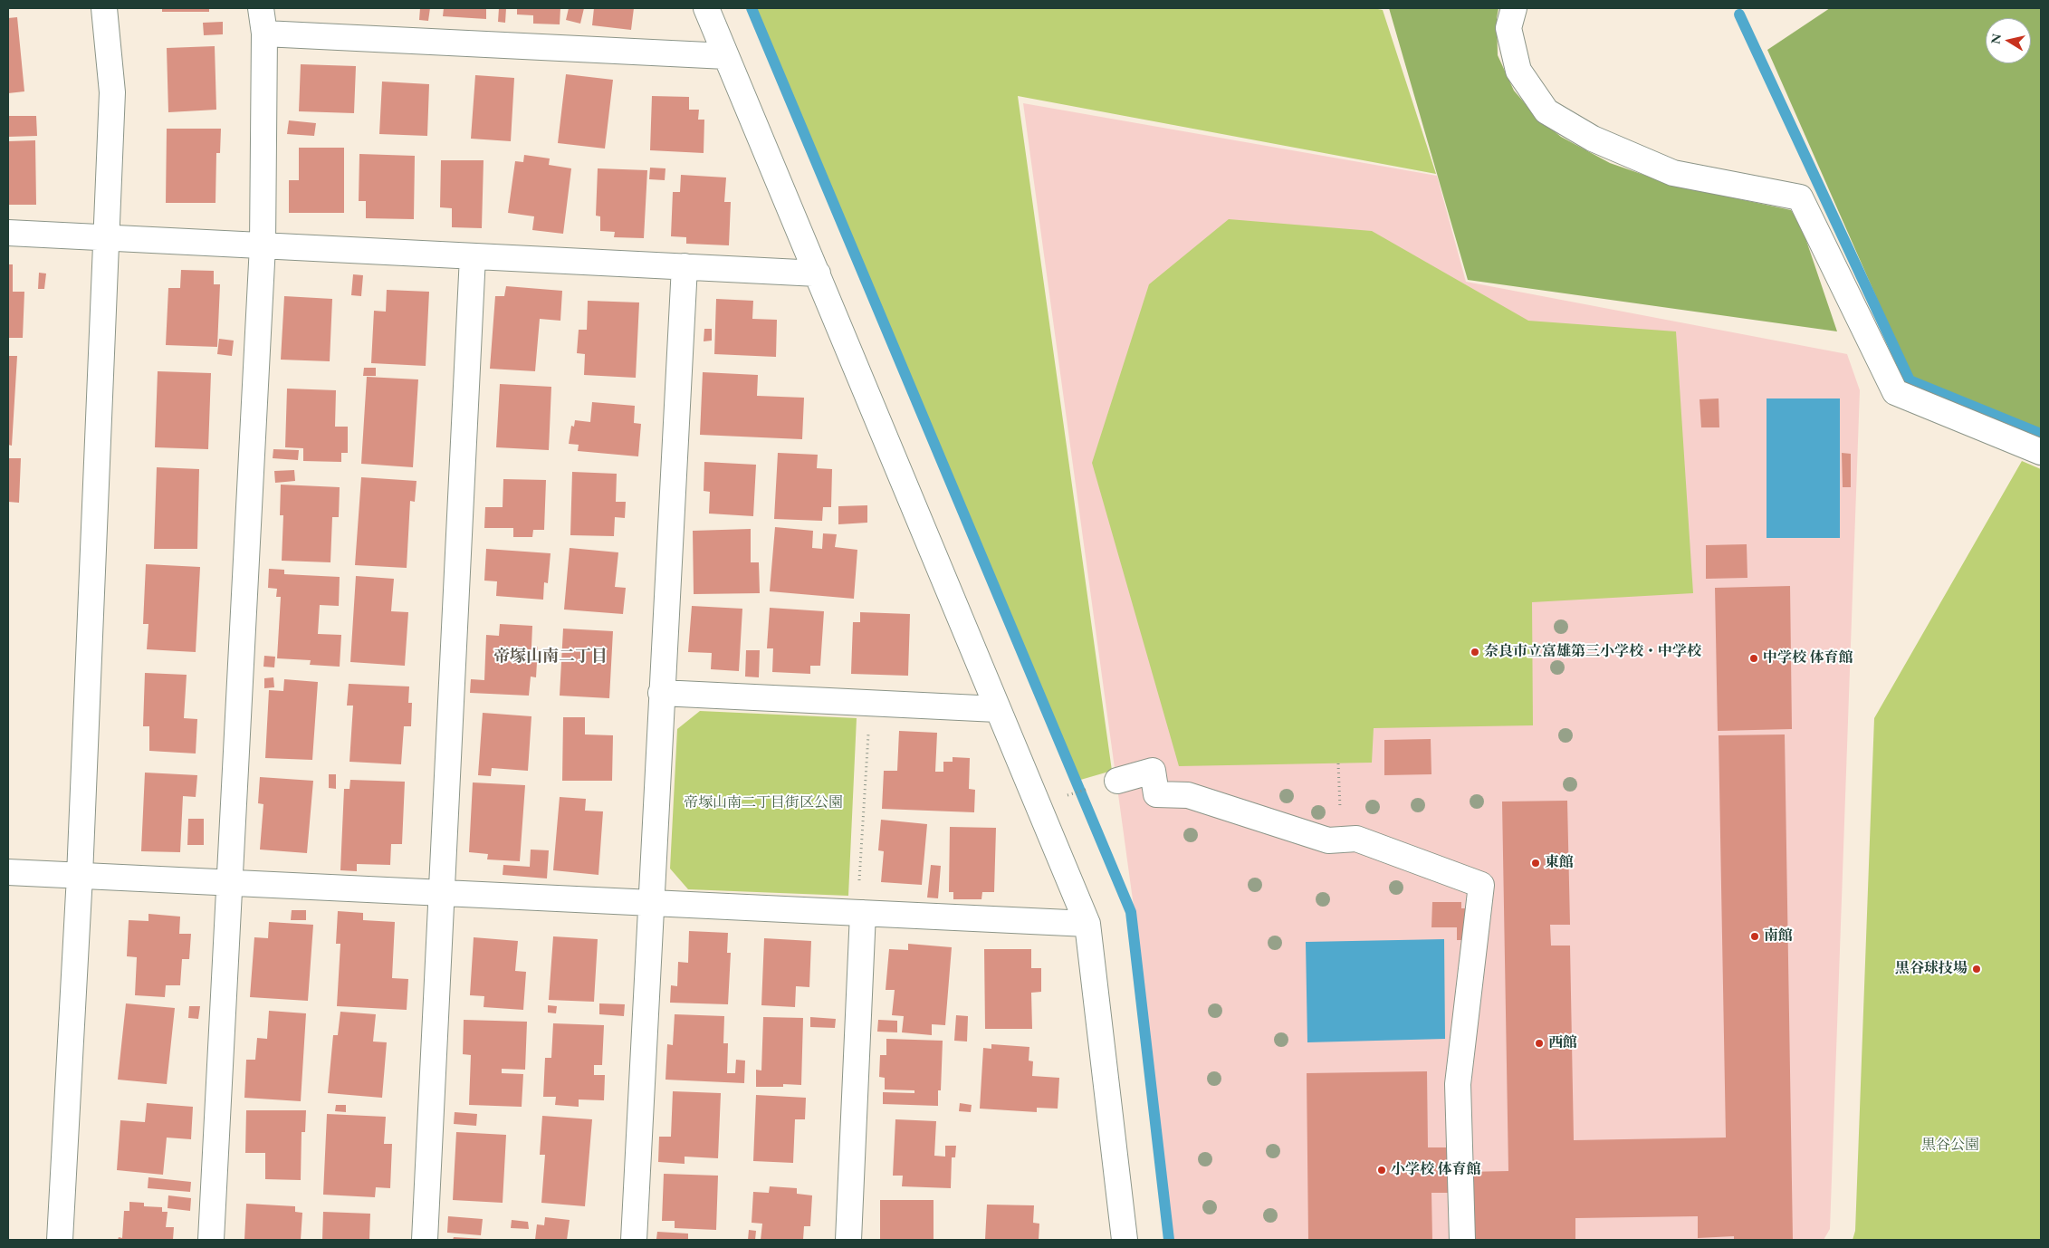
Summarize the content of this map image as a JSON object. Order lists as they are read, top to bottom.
{
  "districts": ["帝塚山南二丁目"],
  "parks": ["帝塚山南二丁目街区公園", "黒谷公園"],
  "places": [
    "奈良市立富雄第三小学校・中学校",
    "中学校 体育館",
    "東館",
    "南館",
    "黒谷球技場",
    "西館",
    "小学校 体育館"
  ],
  "north": "left"
}
